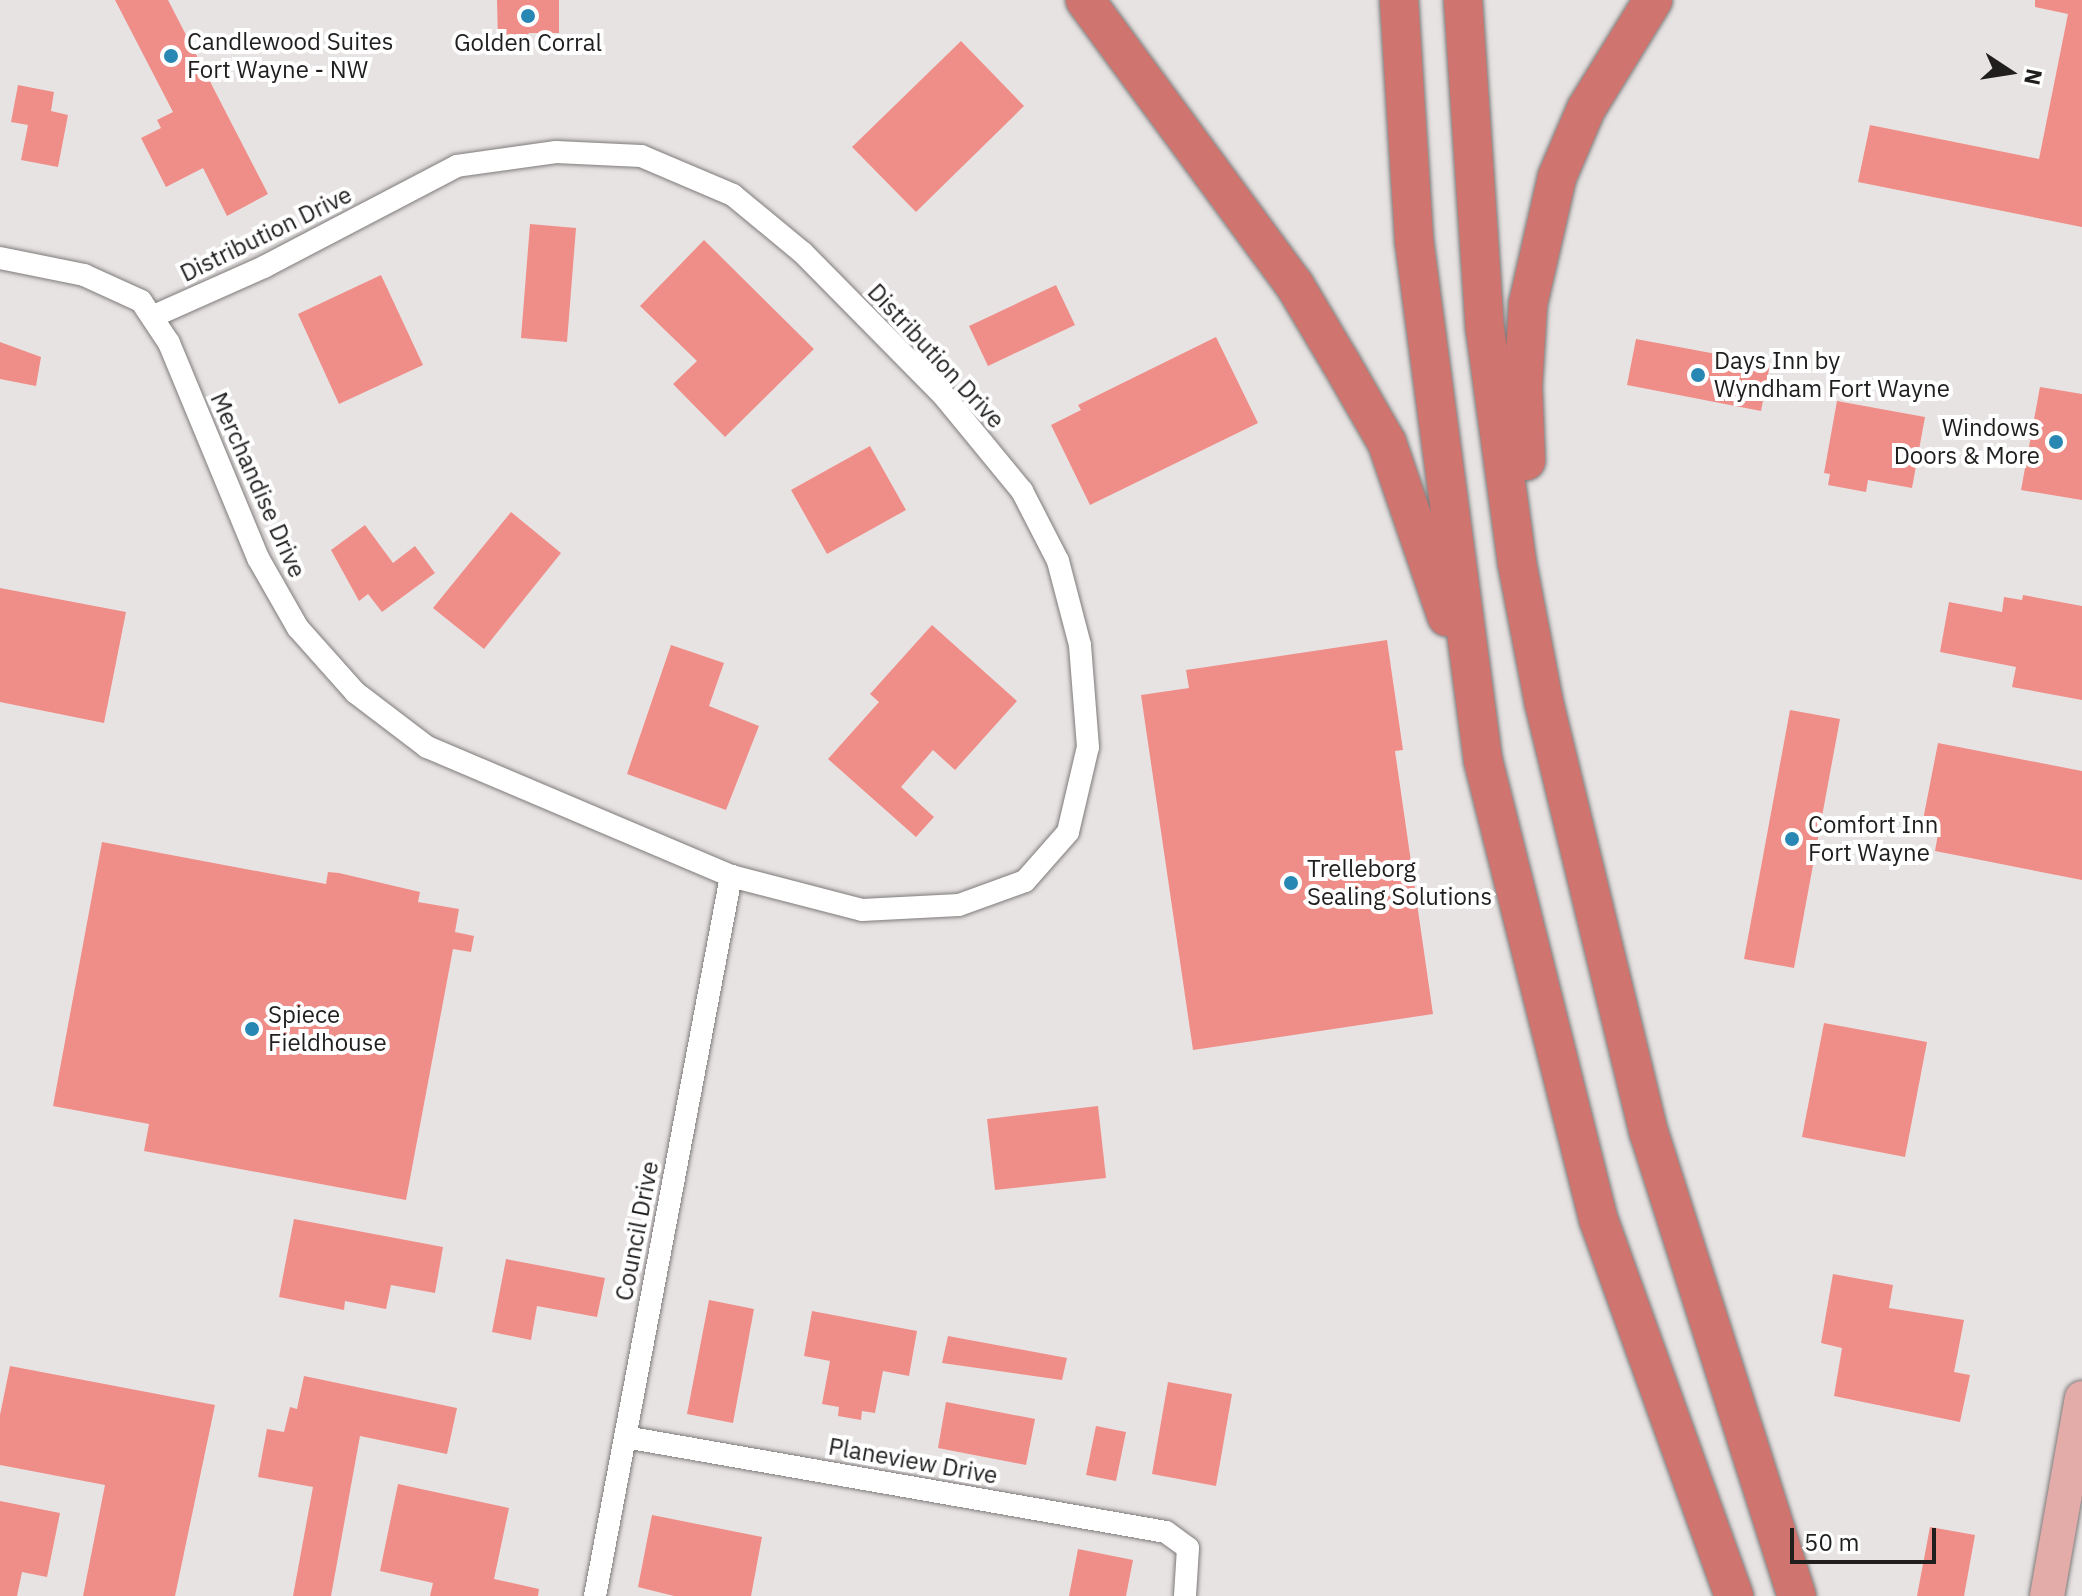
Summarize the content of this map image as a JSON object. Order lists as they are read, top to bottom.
{
  "streets": {
    "street": [
      "Distribution Drive",
      "Merchandise Drive",
      "Council Drive",
      "Planeview Drive"
    ]
  },
  "crossings": [
    ["Distribution Drive", "Merchandise Drive"],
    ["Distribution Drive", "Council Drive"],
    ["Merchandise Drive", "Council Drive"],
    ["Council Drive", "Planeview Drive"]
  ],
  "places": [
    "Golden Corral",
    "Candlewood Suites Fort Wayne - NW",
    "Days Inn by Wyndham Fort Wayne",
    "Windows Doors & More",
    "Comfort Inn Fort Wayne",
    "Trelleborg Sealing Solutions",
    "Spiece Fieldhouse"
  ],
  "scale_bar": "50 m",
  "north": "right"
}
